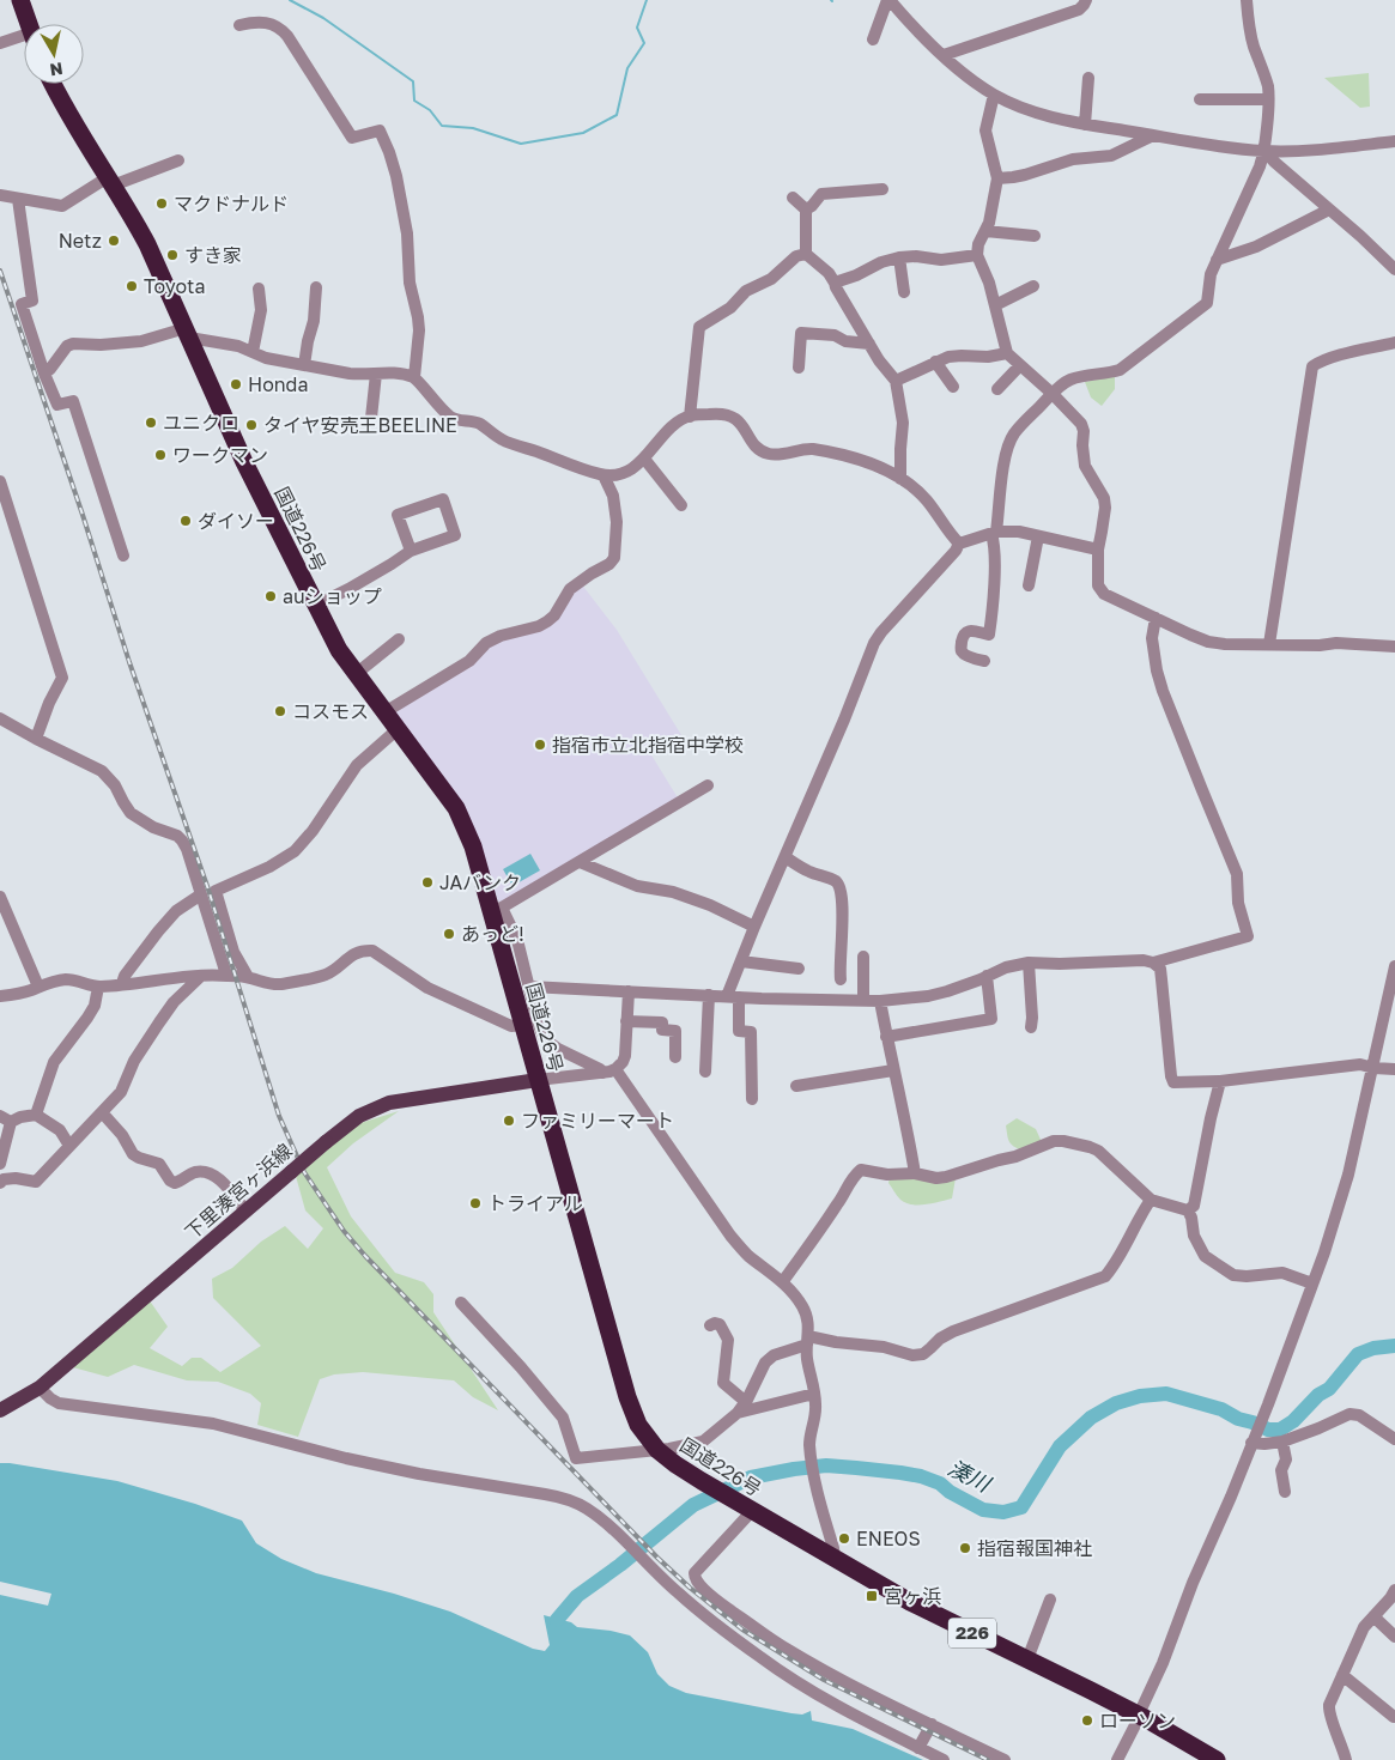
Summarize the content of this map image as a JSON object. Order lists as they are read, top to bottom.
{
  "streets": {
    "highway": ["国道226号", "226"],
    "main road": ["下里湊宮ヶ浜線"]
  },
  "crossings": [
    ["国道226号", "下里湊宮ヶ浜線"]
  ],
  "water": ["湊川"],
  "places": {
    "other": [
      "マクドナルド",
      "Netz",
      "すき家",
      "Toyota",
      "Honda",
      "ユニクロ",
      "タイヤ安売王BEELINE",
      "ワークマン",
      "ダイソー",
      "auショップ",
      "コスモス",
      "指宿市立北指宿中学校",
      "JAバンク",
      "あっど!",
      "ファミリーマート",
      "トライアル",
      "ENEOS",
      "指宿報国神社",
      "ローソン"
    ],
    "transit": ["宮ヶ浜"]
  },
  "north": "bottom"
}
